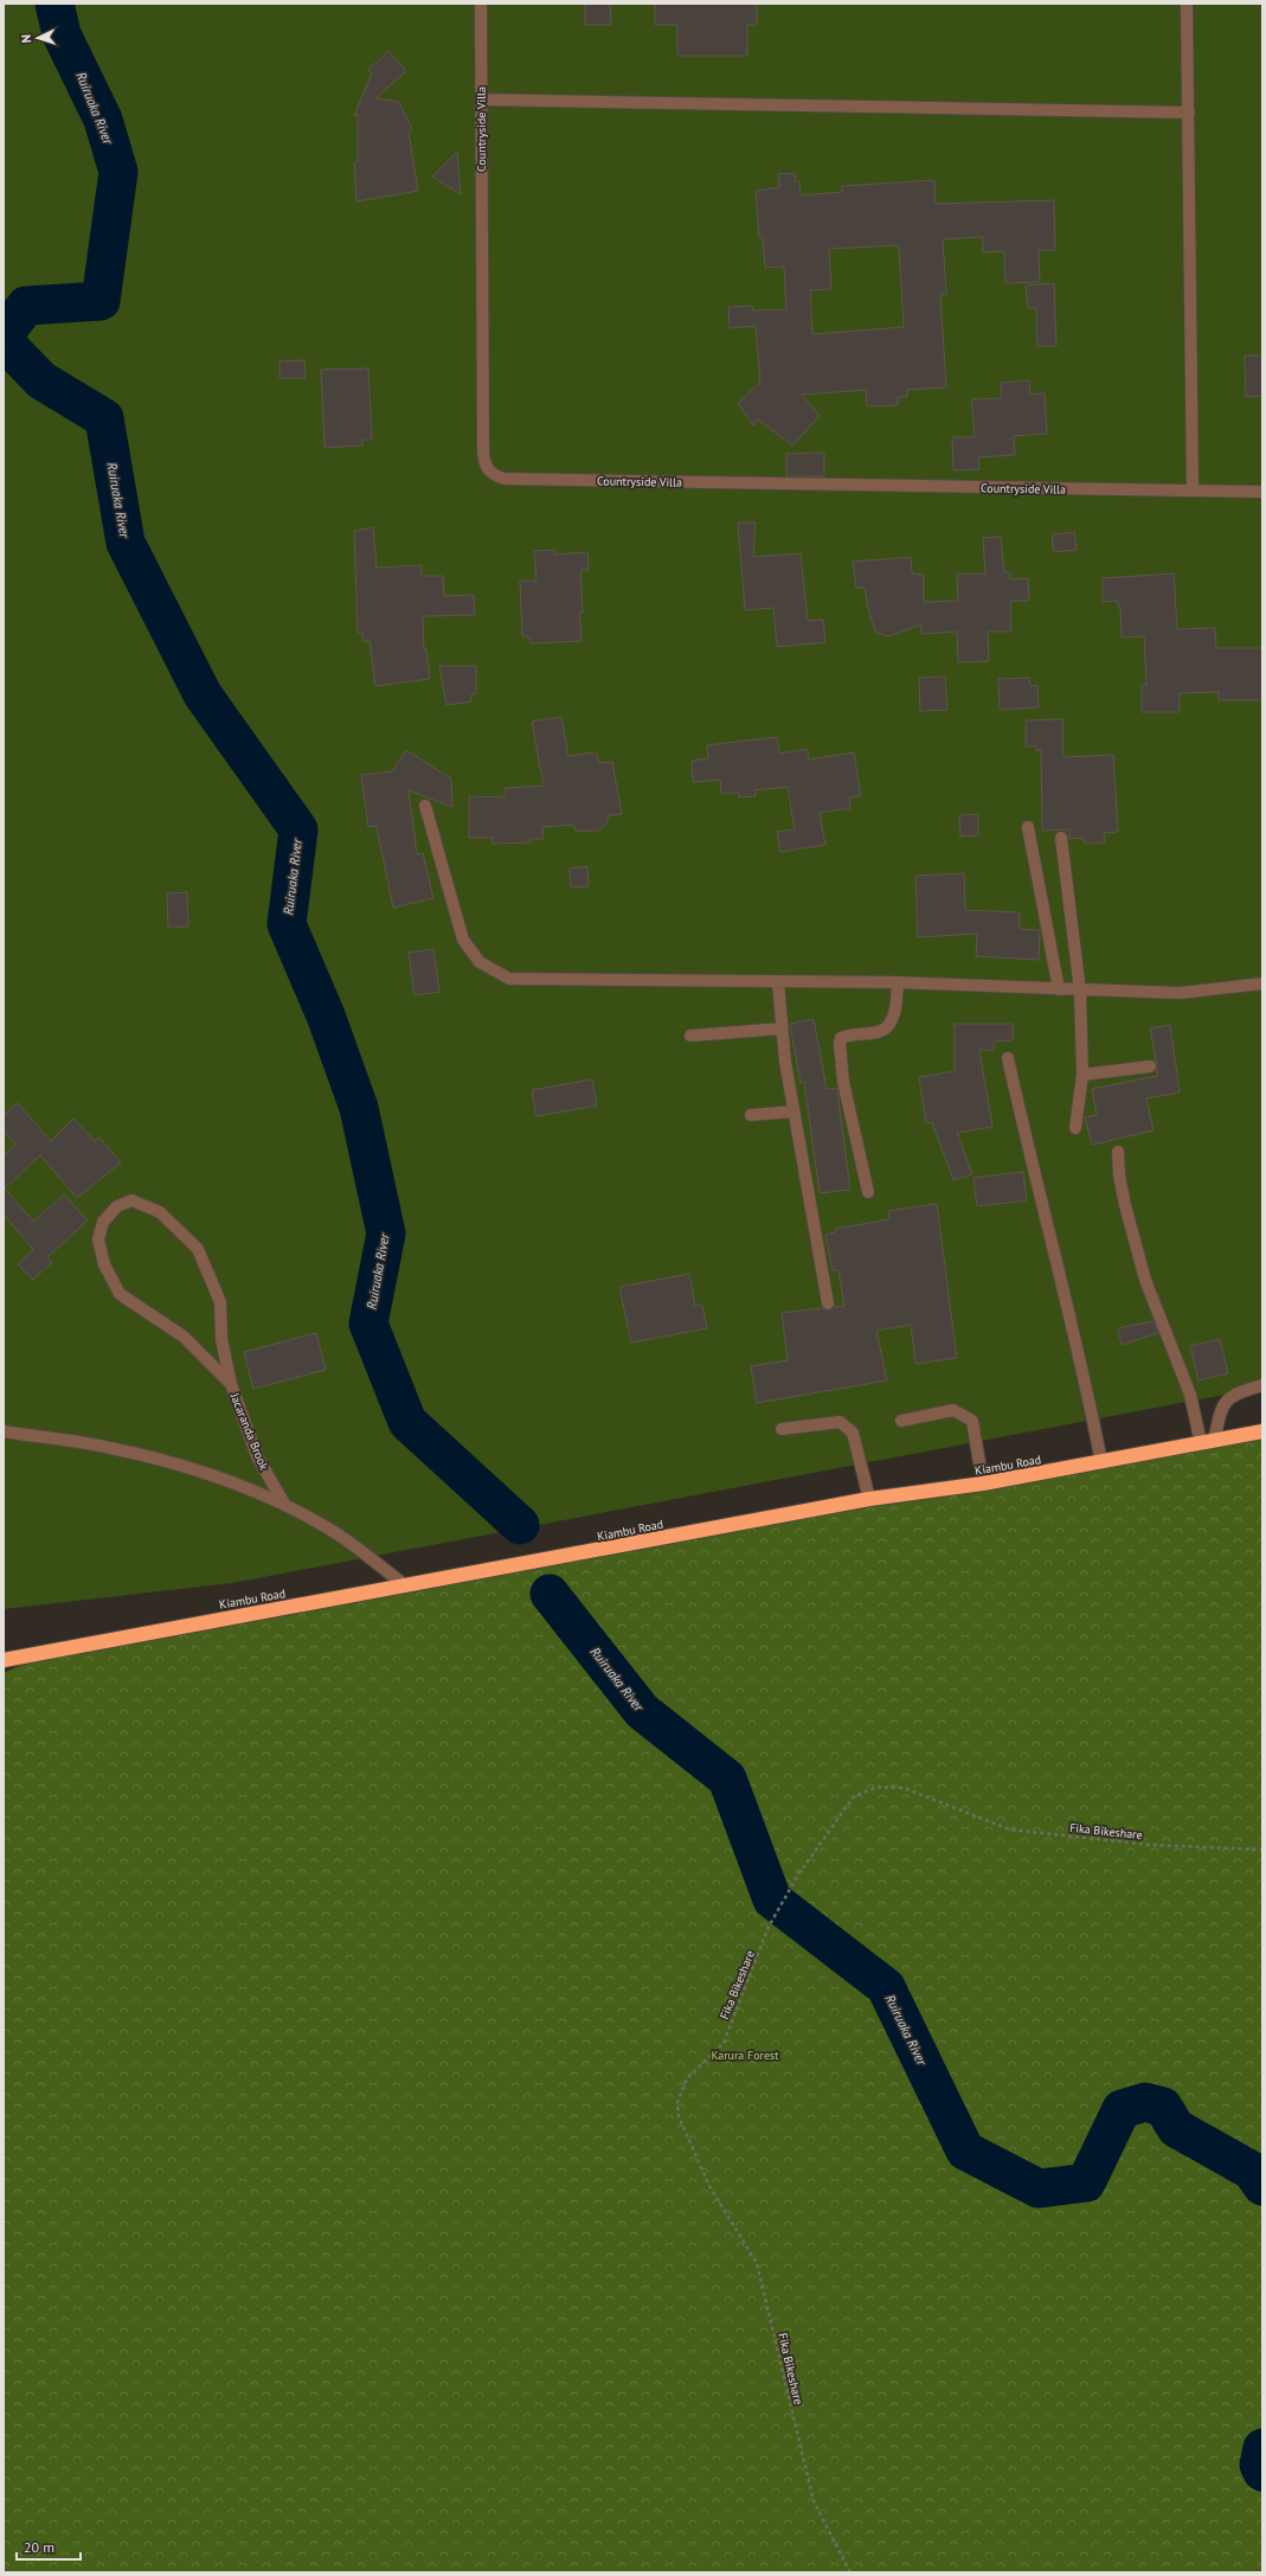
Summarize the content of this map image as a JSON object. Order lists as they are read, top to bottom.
{
  "streets": {
    "highway": ["Kiambu Road"],
    "street": ["Countryside Villa", "Jacaranda Brook"],
    "path": ["Fika Bikeshare"]
  },
  "water": ["Ruiruaka River"],
  "parks": ["Karura Forest"],
  "scale_bar": "20 m",
  "north": "left"
}
